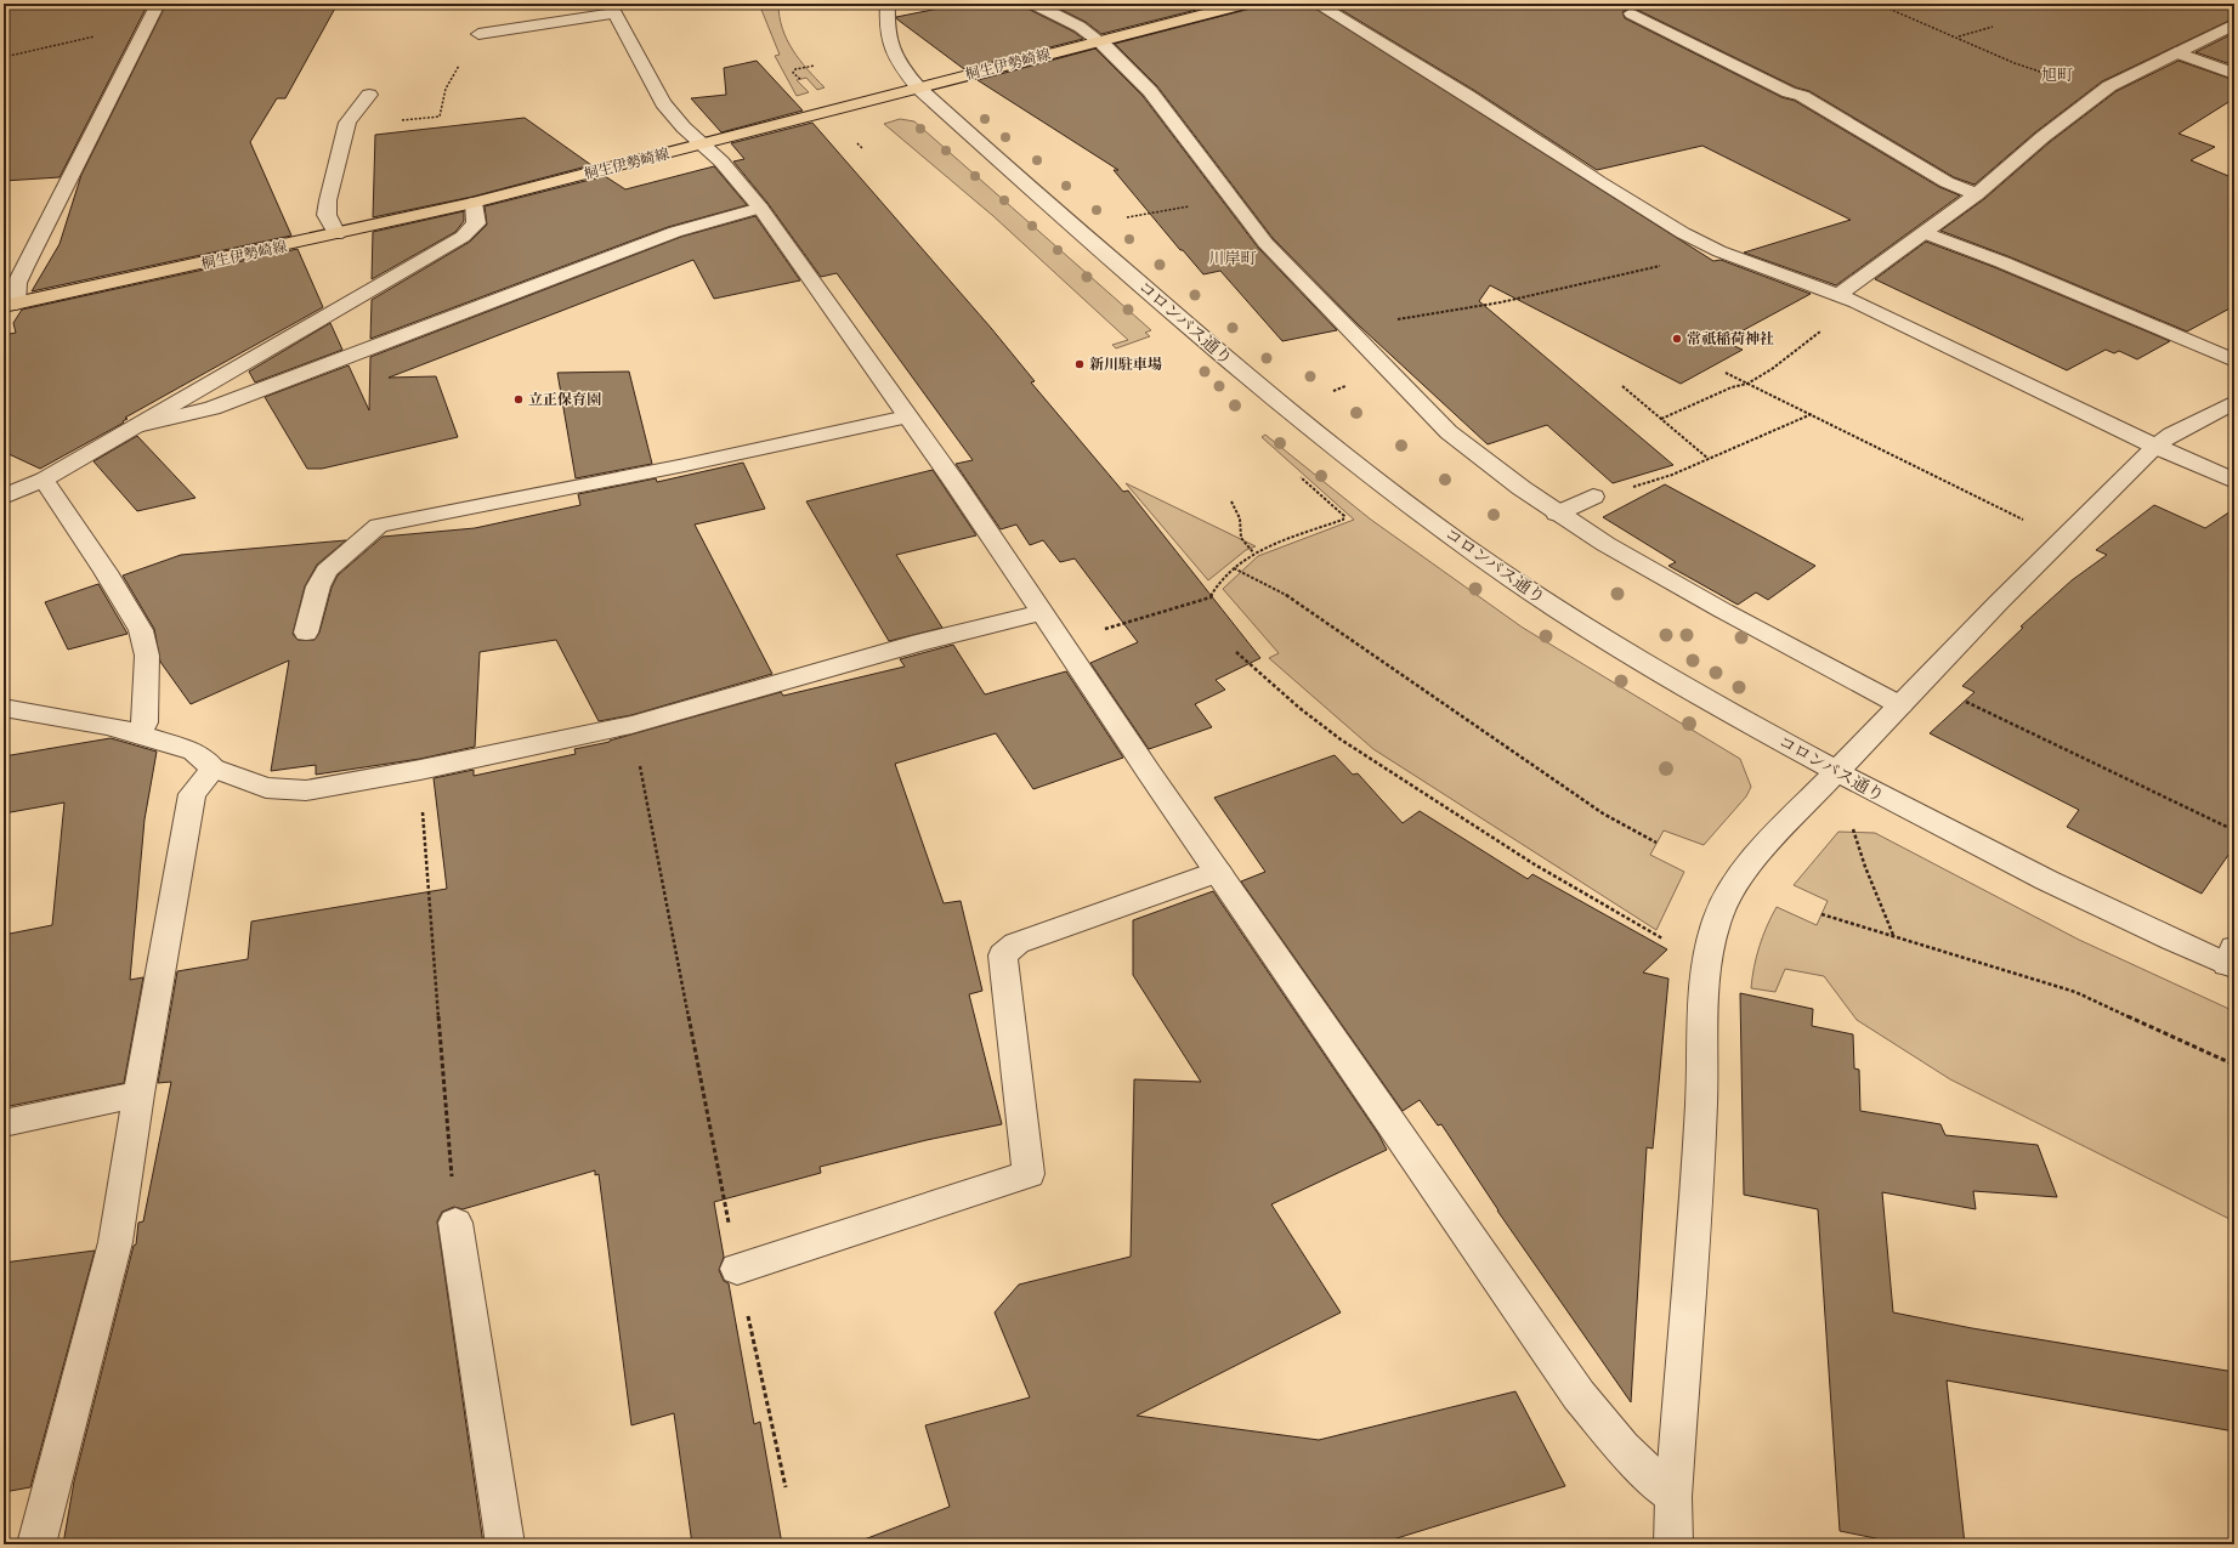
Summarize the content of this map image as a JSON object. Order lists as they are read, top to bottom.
{
  "streets": {
    "main road": ["桐生伊勢崎線"],
    "street": ["コロンバス通り"]
  },
  "crossings": [
    ["桐生伊勢崎線", "コロンバス通り"]
  ],
  "districts": ["旭町", "川岸町"],
  "places": ["常祇稲荷神社", "新川駐車場", "立正保育園"]
}
